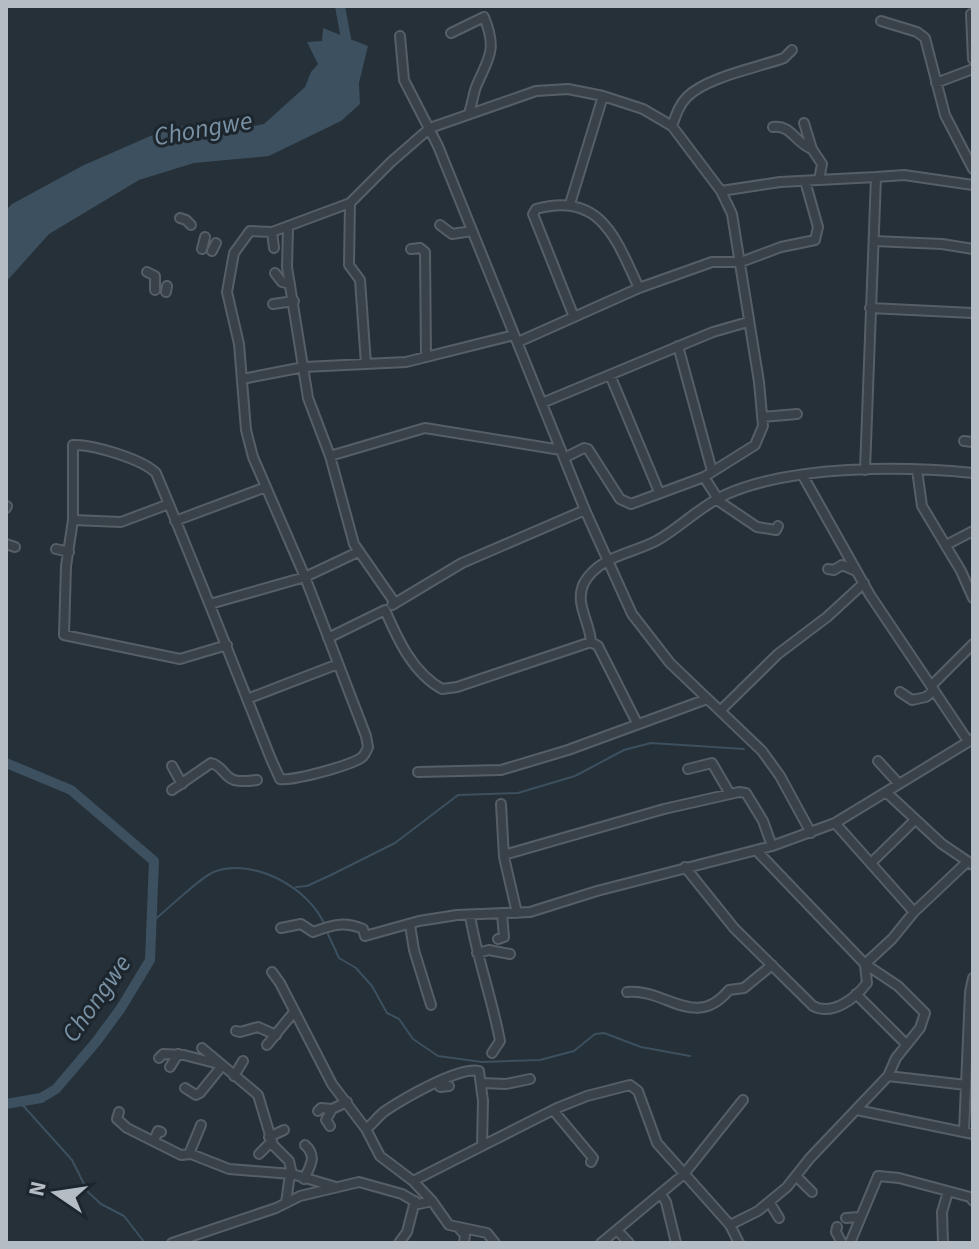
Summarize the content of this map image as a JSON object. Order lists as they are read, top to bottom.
{
  "water": ["Chongwe"],
  "north": "left"
}
